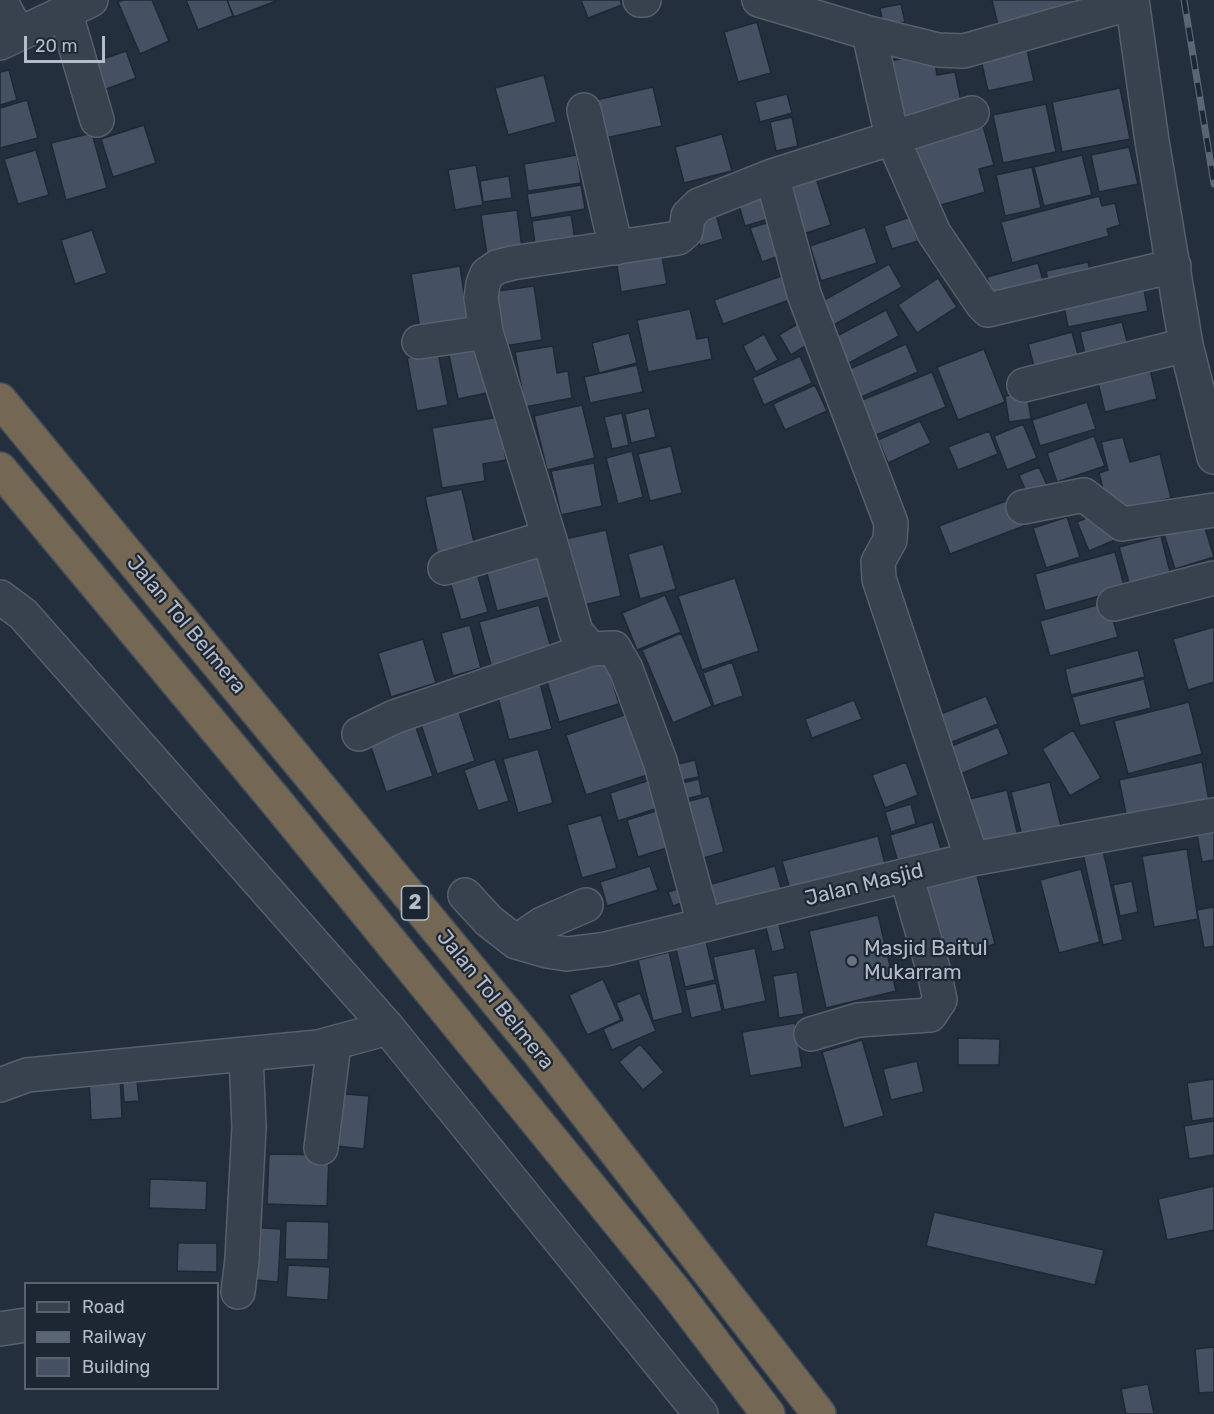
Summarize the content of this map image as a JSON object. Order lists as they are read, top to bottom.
{
  "streets": {
    "highway": ["Jalan Tol Belmera", "2"],
    "street": ["Jalan Masjid"]
  },
  "places": ["Masjid Baitul Mukarram"],
  "legend": ["Road", "Railway", "Building"],
  "scale_bar": "20 m"
}
